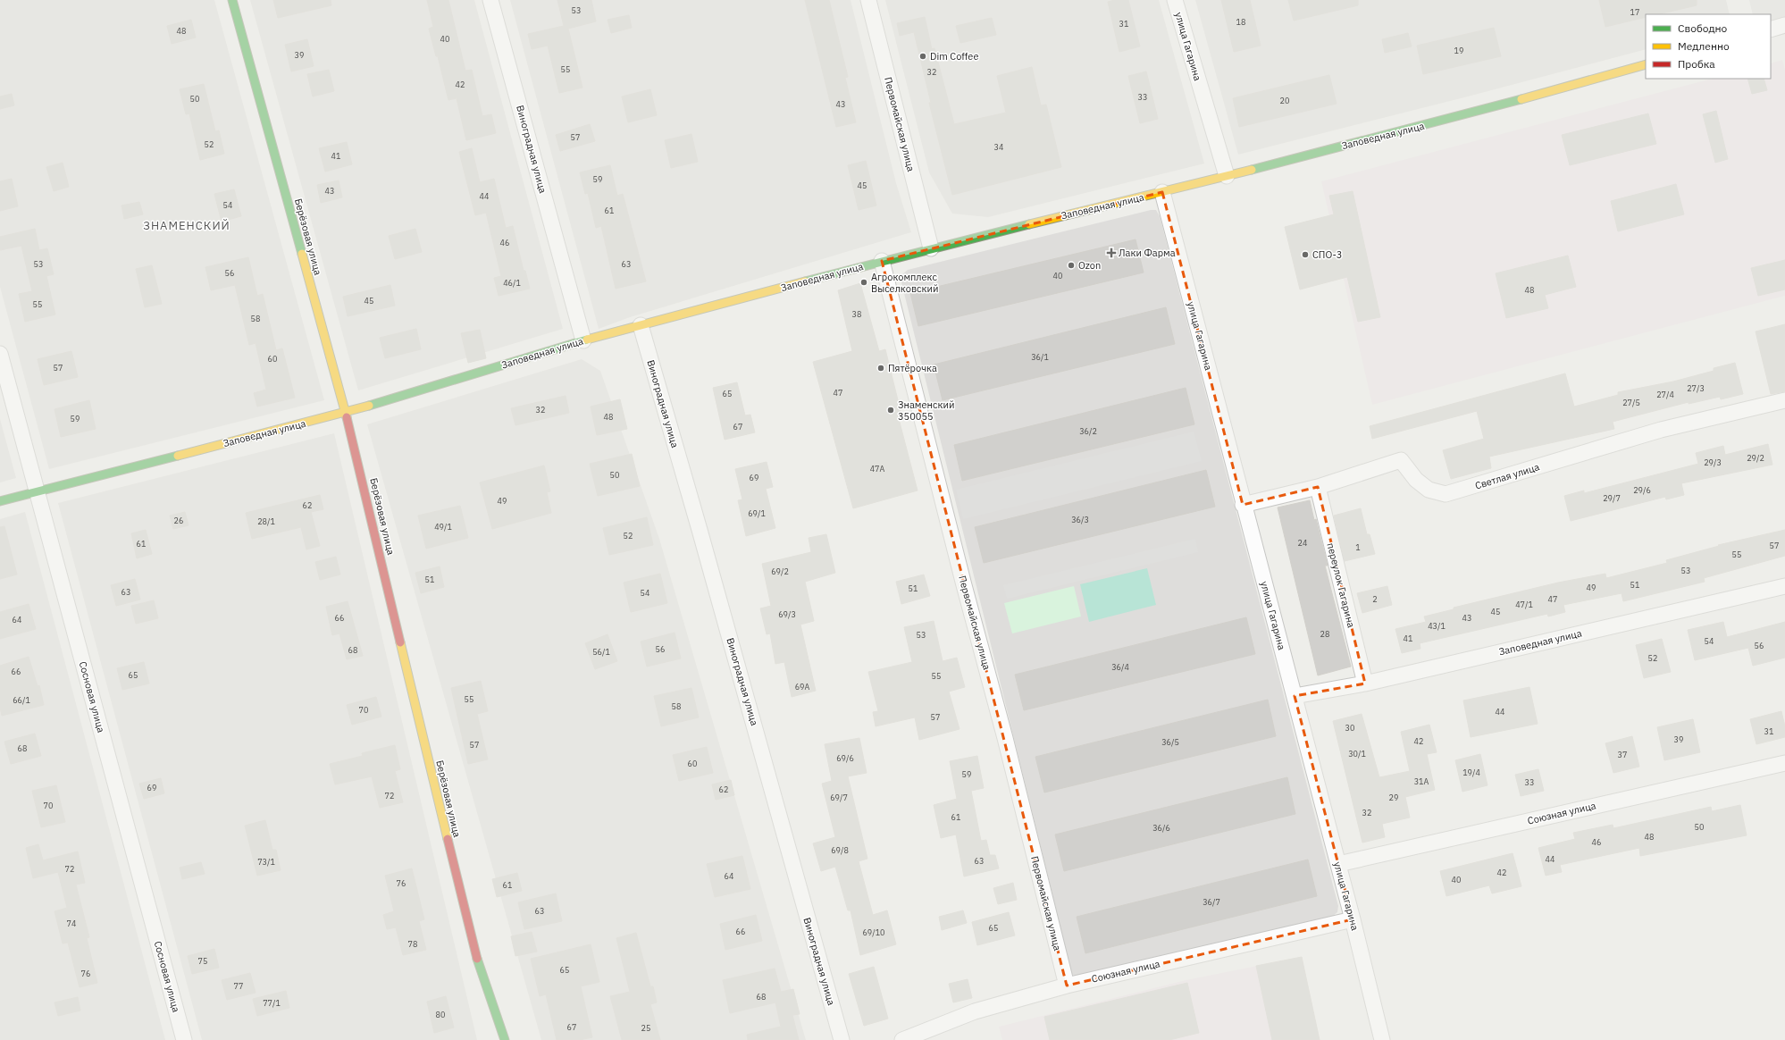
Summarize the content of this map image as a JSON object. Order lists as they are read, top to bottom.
{
  "streets": {
    "street": [
      "улица Гагарина",
      "Первомайская улица",
      "Заповедная улица",
      "Виноградная улица",
      "Берёзовая улица",
      "Светлая улица",
      "переулок Гагарина",
      "Сосновая улица",
      "Союзная улица"
    ]
  },
  "crossings": [
    ["улица Гагарина", "Заповедная улица"],
    ["улица Гагарина", "Светлая улица"],
    ["улица Гагарина", "Союзная улица"],
    ["Первомайская улица", "Заповедная улица"],
    ["Первомайская улица", "Союзная улица"],
    ["Заповедная улица", "Виноградная улица"],
    ["Заповедная улица", "Берёзовая улица"],
    ["Заповедная улица", "переулок Гагарина"],
    ["Заповедная улица", "Сосновая улица"],
    ["Светлая улица", "переулок Гагарина"]
  ],
  "districts": ["ЗНАМЕНСКИЙ"],
  "places": {
    "other": [
      "Dim Coffee",
      "СПО-3",
      "Ozon",
      "Агрокомплекс Выселковский",
      "Пятёрочка",
      "Знаменский 350055"
    ],
    "health": ["Лаки Фарма"]
  },
  "house_numbers": [
    "53",
    "17",
    "18",
    "31",
    "48",
    "40",
    "19",
    "39",
    "55",
    "32",
    "42",
    "33",
    "50",
    "20",
    "43",
    "57",
    "52",
    "34",
    "41",
    "59",
    "45",
    "43",
    "44",
    "54",
    "61",
    "46",
    "53",
    "63",
    "56",
    "40",
    "46/1",
    "48",
    "45",
    "55",
    "38",
    "58",
    "36/1",
    "60",
    "57",
    "27/3",
    "47",
    "65",
    "27/4",
    "27/5",
    "32",
    "48",
    "59",
    "67",
    "36/2",
    "29/2",
    "29/3",
    "47А",
    "50",
    "69",
    "29/6",
    "29/7",
    "49",
    "62",
    "69/1",
    "36/3",
    "26",
    "28/1",
    "49/1",
    "52",
    "24",
    "61",
    "57",
    "1",
    "55",
    "53",
    "69/2",
    "51",
    "51",
    "49",
    "51",
    "63",
    "54",
    "2",
    "47",
    "47/1",
    "45",
    "69/3",
    "66",
    "43",
    "64",
    "43/1",
    "28",
    "53",
    "41",
    "54",
    "56",
    "56",
    "68",
    "56/1",
    "52",
    "36/4",
    "66",
    "65",
    "55",
    "69А",
    "55",
    "66/1",
    "58",
    "70",
    "44",
    "57",
    "30",
    "31",
    "39",
    "42",
    "36/5",
    "57",
    "68",
    "30/1",
    "37",
    "69/6",
    "60",
    "19/4",
    "59",
    "31А",
    "33",
    "69",
    "62",
    "72",
    "69/7",
    "29",
    "70",
    "32",
    "61",
    "50",
    "36/6",
    "48",
    "46",
    "69/8",
    "44",
    "63",
    "73/1",
    "72",
    "42",
    "64",
    "40",
    "76",
    "61",
    "36/7",
    "63",
    "74",
    "65",
    "66",
    "69/10",
    "78",
    "75",
    "65",
    "76",
    "77",
    "68",
    "77/1",
    "80",
    "67",
    "25"
  ],
  "legend": ["Свободно", "Медленно", "Пробка"]
}
